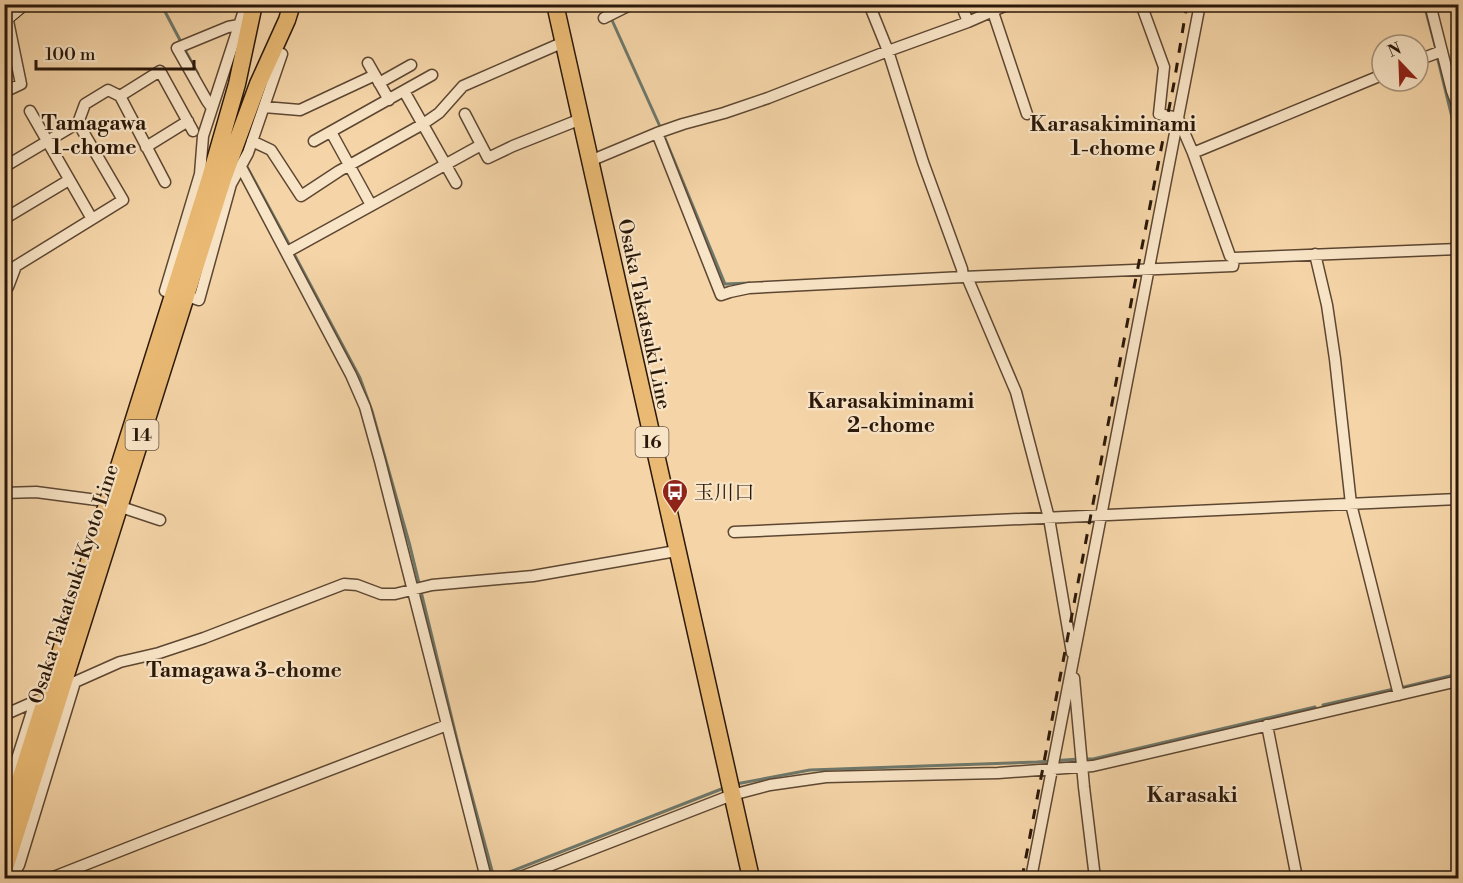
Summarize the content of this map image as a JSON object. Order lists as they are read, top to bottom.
{
  "streets": {
    "main road": [
      "Osaka Takatsuki Line",
      "14",
      "16",
      "Osaka Takatsuki Kyoto Line"
    ]
  },
  "districts": [
    "Tamagawa 1-chome",
    "Karasakiminami 1-chome",
    "Karasakiminami 2-chome",
    "Tamagawa 3-chome",
    "Karasaki"
  ],
  "places": {
    "bus stop": ["玉川口"]
  },
  "scale_bar": "100 m",
  "north": "top left"
}
